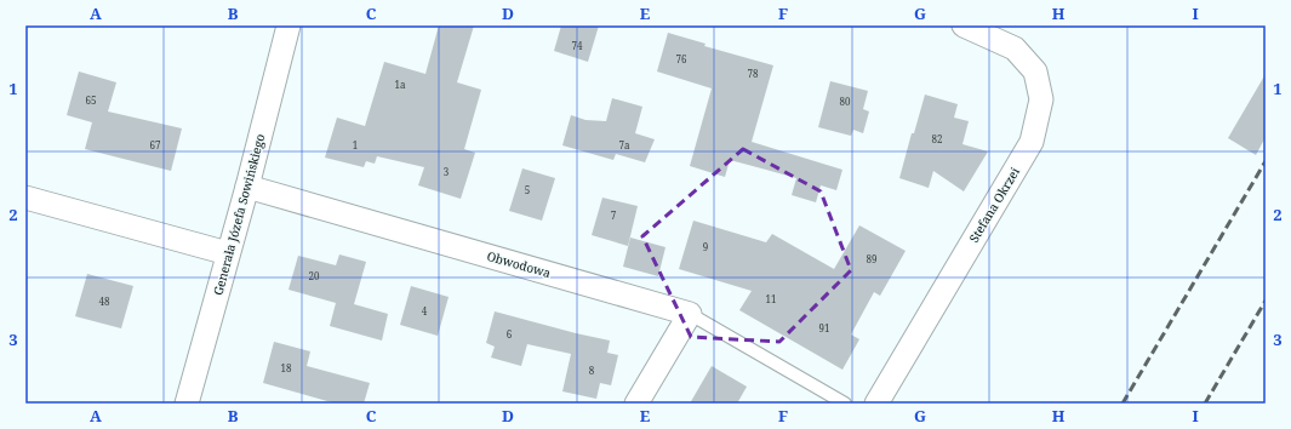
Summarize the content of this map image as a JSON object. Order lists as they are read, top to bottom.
{
  "streets": {
    "street": ["Stefana Okrzei", "Generała Józefa Sowińskiego", "Obwodowa"]
  },
  "crossings": [
    ["Generała Józefa Sowińskiego", "Obwodowa"]
  ],
  "house_numbers": [
    "74",
    "76",
    "78",
    "1a",
    "65",
    "80",
    "82",
    "67",
    "1",
    "7a",
    "3",
    "5",
    "7",
    "9",
    "89",
    "20",
    "11",
    "48",
    "4",
    "91",
    "6",
    "18",
    "8"
  ],
  "grid": {
    "columns": [
      "A",
      "B",
      "C",
      "D",
      "E",
      "F",
      "G",
      "H",
      "I"
    ],
    "rows": ["1", "2", "3"]
  }
}
